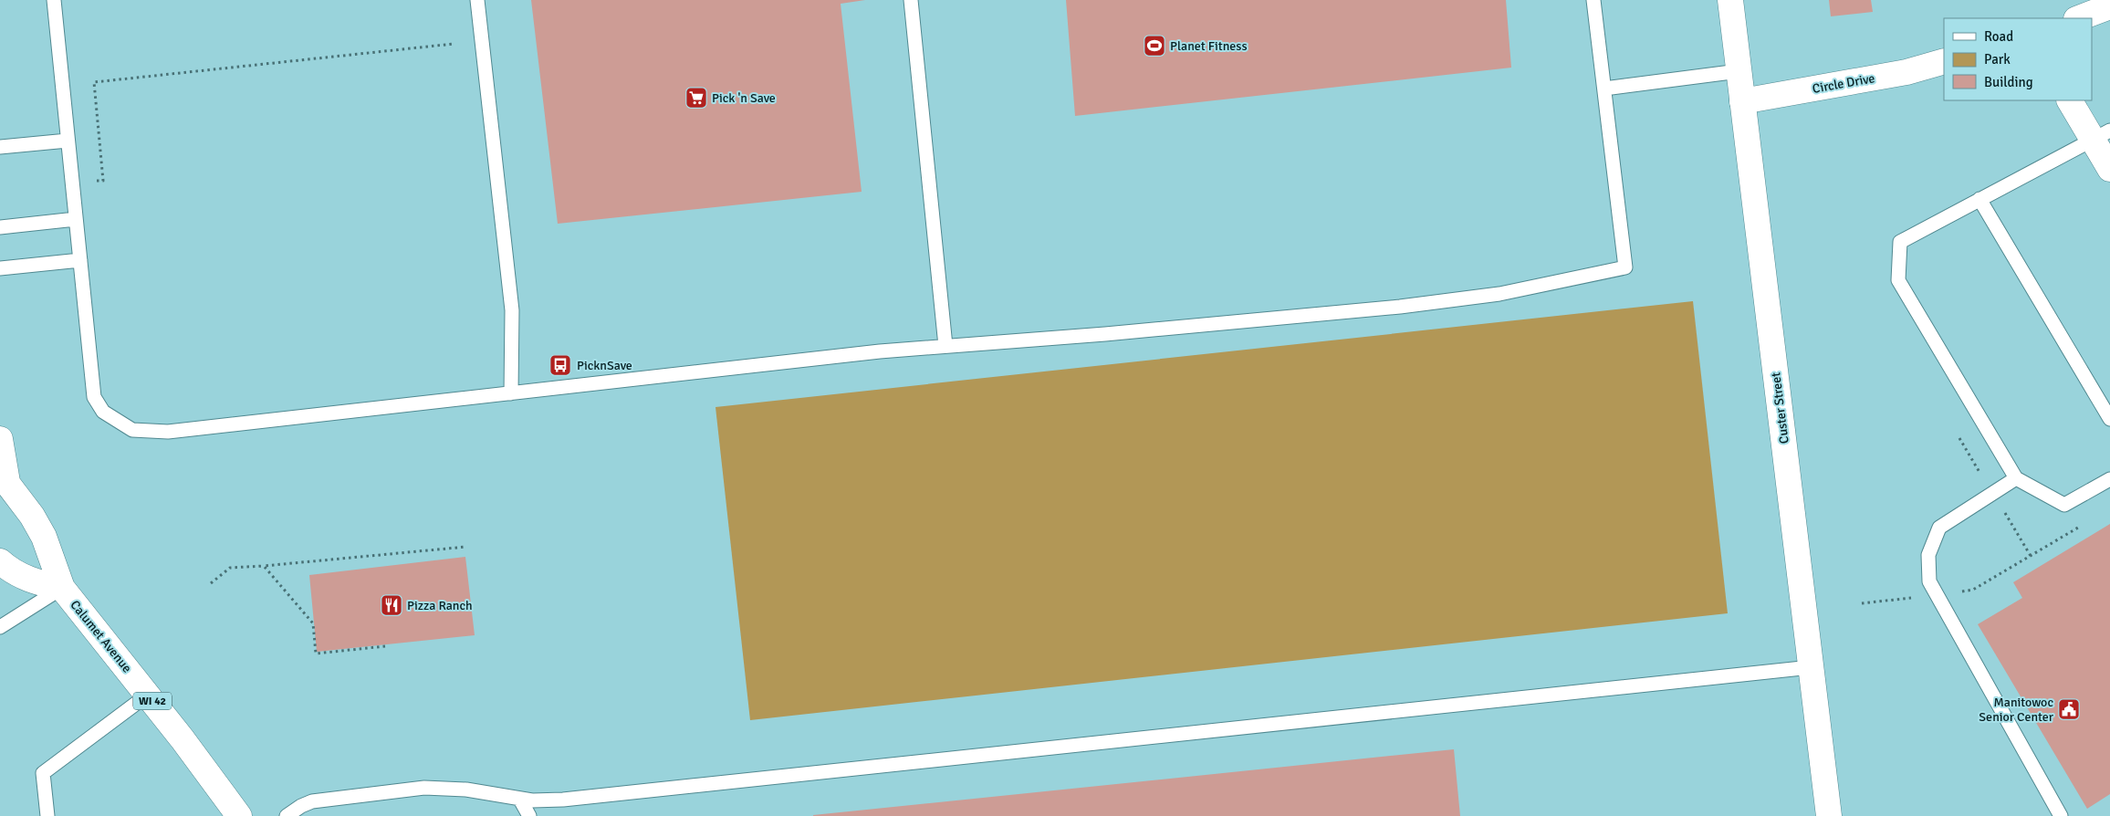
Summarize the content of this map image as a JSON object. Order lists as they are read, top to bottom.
{
  "streets": {
    "street": [
      "Circle Drive",
      "Custer Street",
      "Calumet Avenue",
      "WI 42"
    ]
  },
  "crossings": [
    ["Circle Drive", "Custer Street"]
  ],
  "places": {
    "sports": ["Planet Fitness"],
    "supermarket": ["Pick 'n Save"],
    "bus stop": ["PicknSave"],
    "restaurant": ["Pizza Ranch"],
    "public building": ["Manitowoc Senior Center"]
  },
  "legend": ["Road", "Park", "Building"]
}
